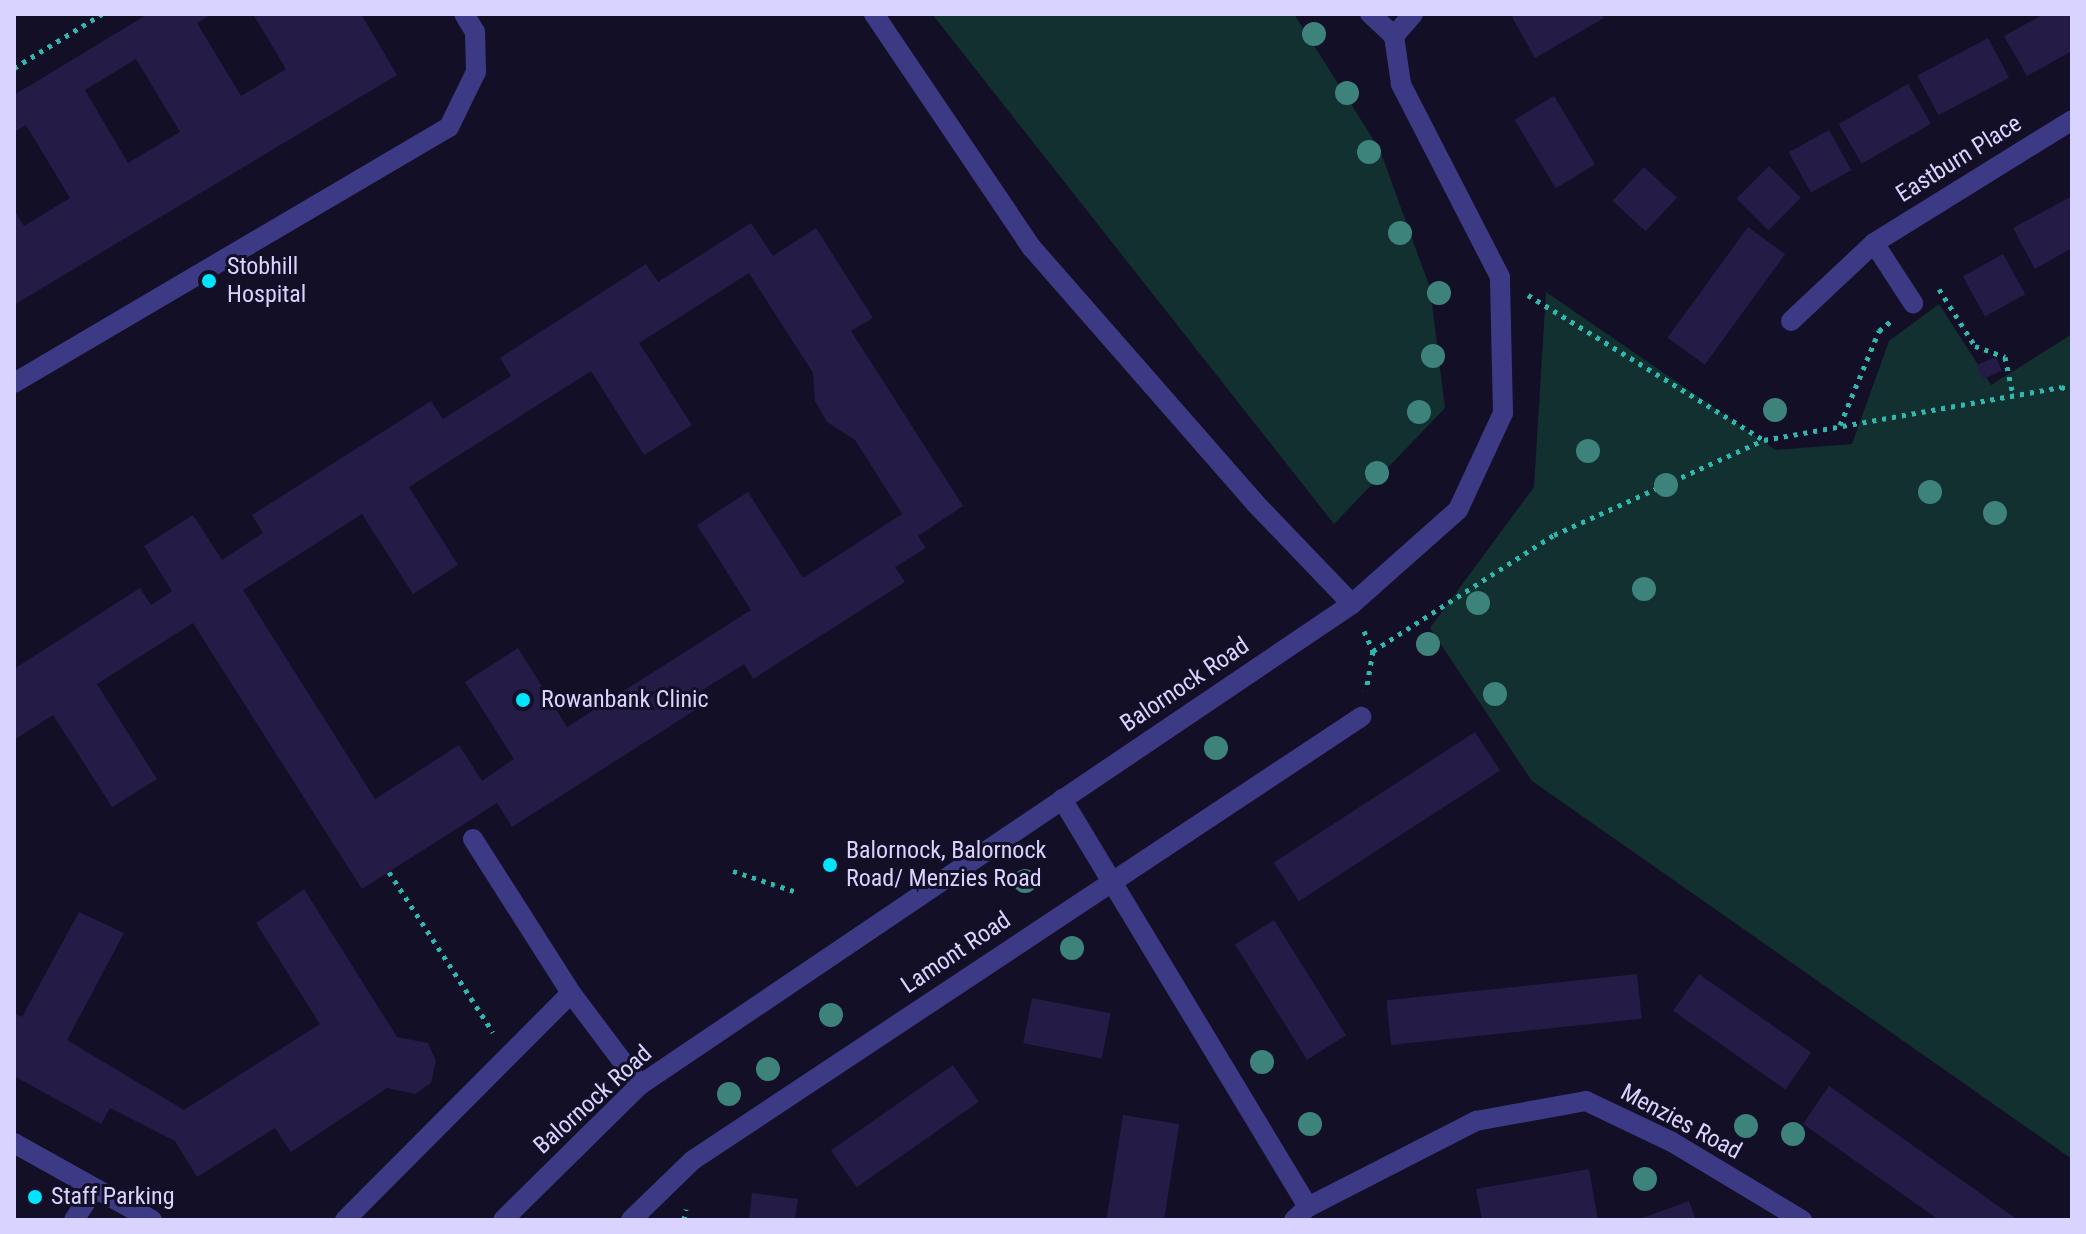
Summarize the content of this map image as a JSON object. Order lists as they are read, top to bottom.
{
  "streets": {
    "street": [
      "Eastburn Place",
      "Balornock Road",
      "Lamont Road",
      "Menzies Road"
    ]
  },
  "crossings": [
    ["Balornock Road", "Menzies Road"],
    ["Lamont Road", "Menzies Road"]
  ],
  "places": [
    "Stobhill Hospital",
    "Rowanbank Clinic",
    "Balornock, Balornock Road/ Menzies Road",
    "Staff Parking"
  ]
}
